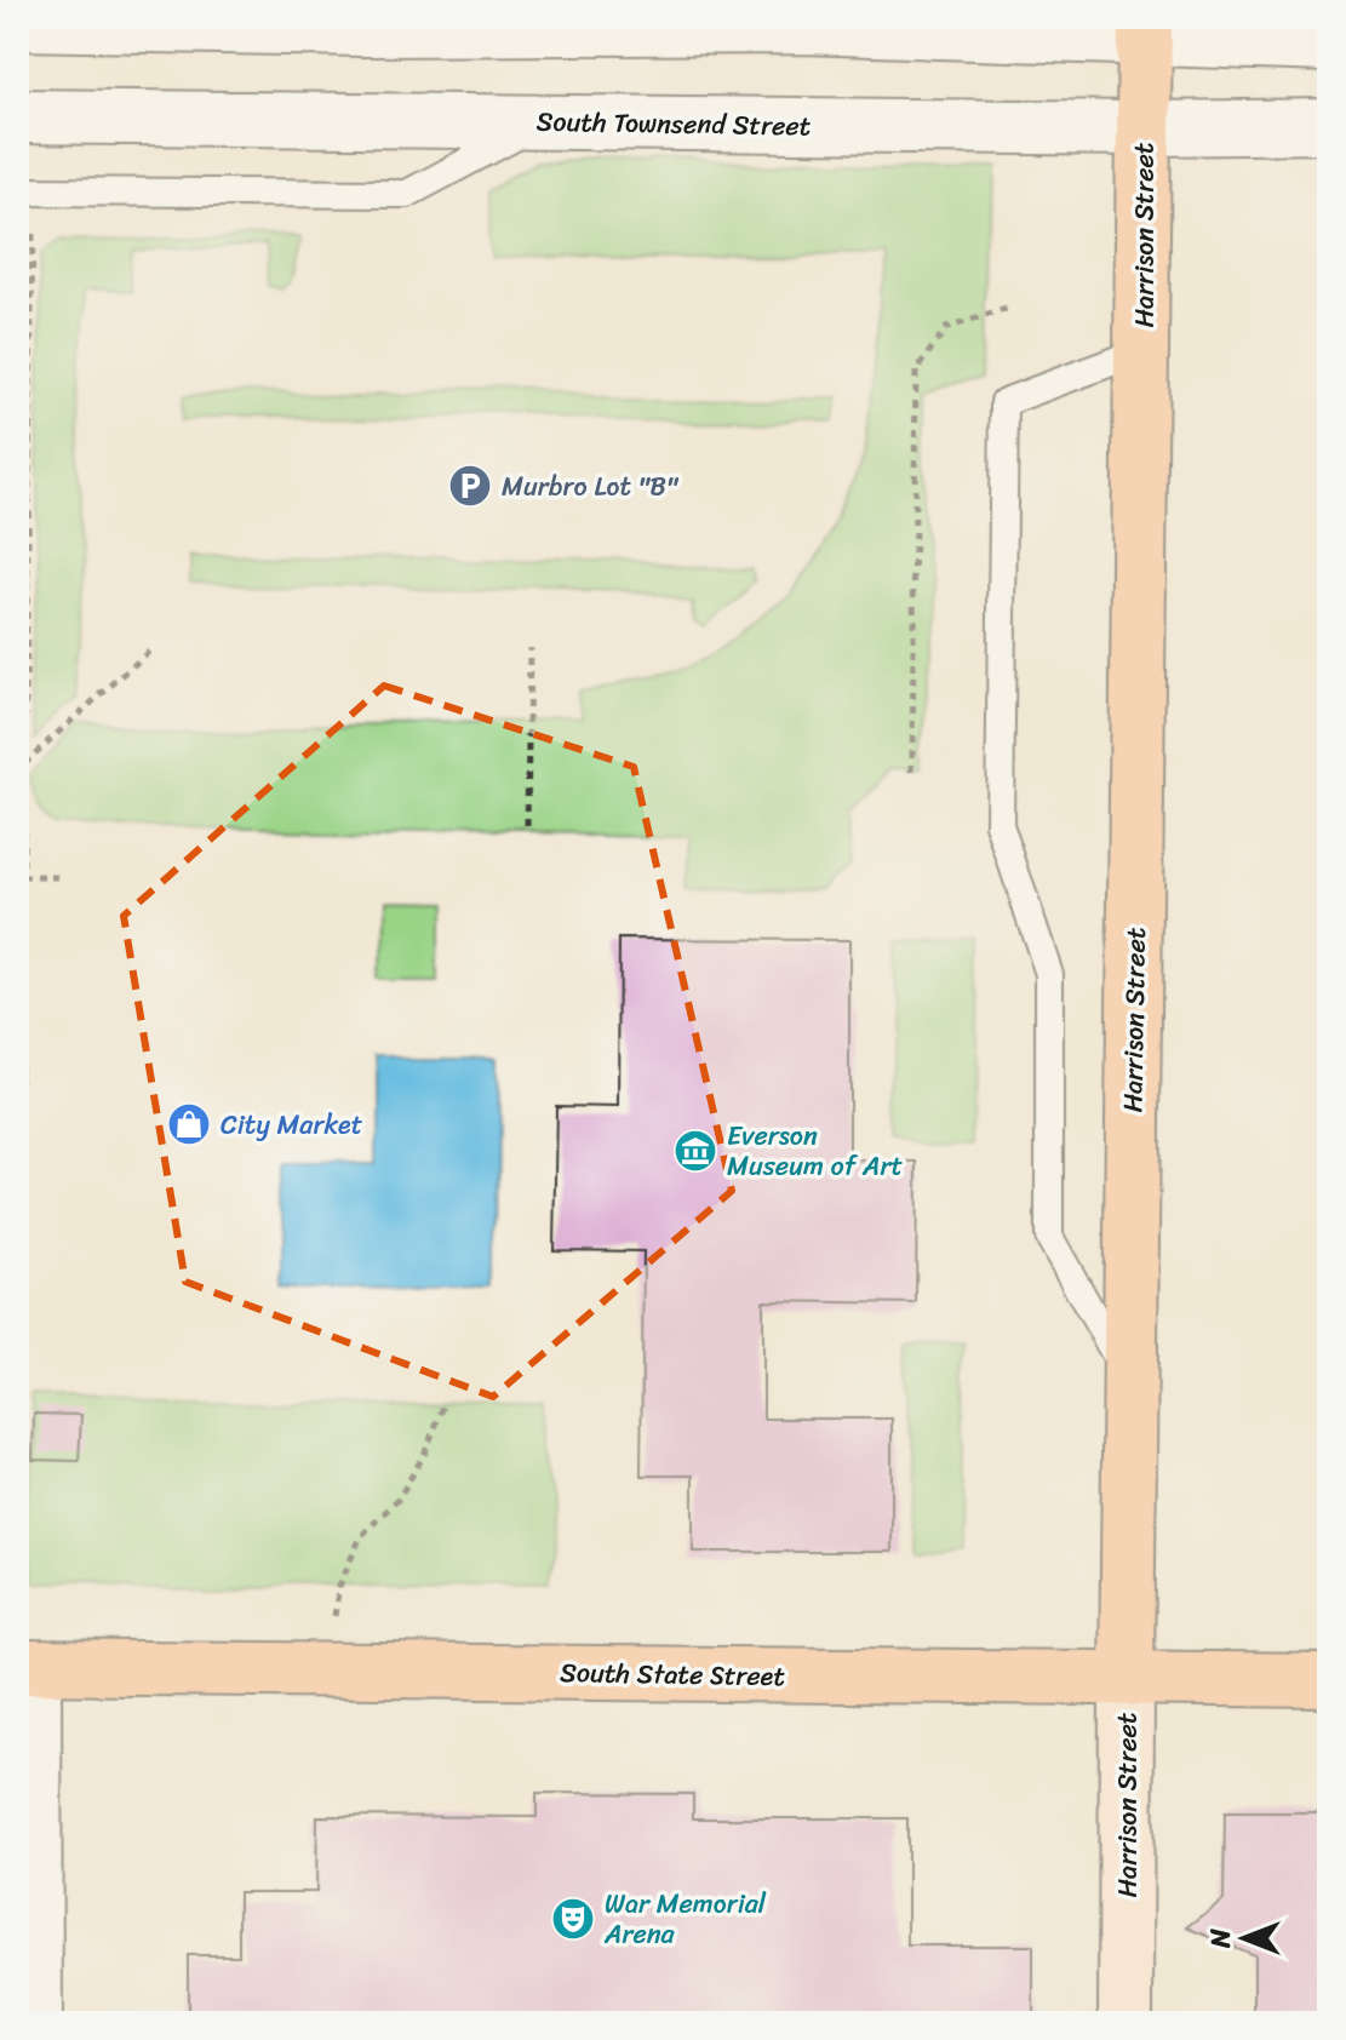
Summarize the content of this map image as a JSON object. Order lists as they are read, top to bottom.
{
  "streets": {
    "main road": ["Harrison Street", "South State Street"],
    "street": ["South Townsend Street"]
  },
  "crossings": [
    ["South Townsend Street", "Harrison Street"],
    ["Harrison Street", "South State Street"]
  ],
  "places": {
    "parking": ["Murbro Lot \"B\""],
    "shop": ["City Market"],
    "museum": ["Everson Museum of Art"],
    "theatre": ["War Memorial Arena"]
  },
  "north": "left"
}
